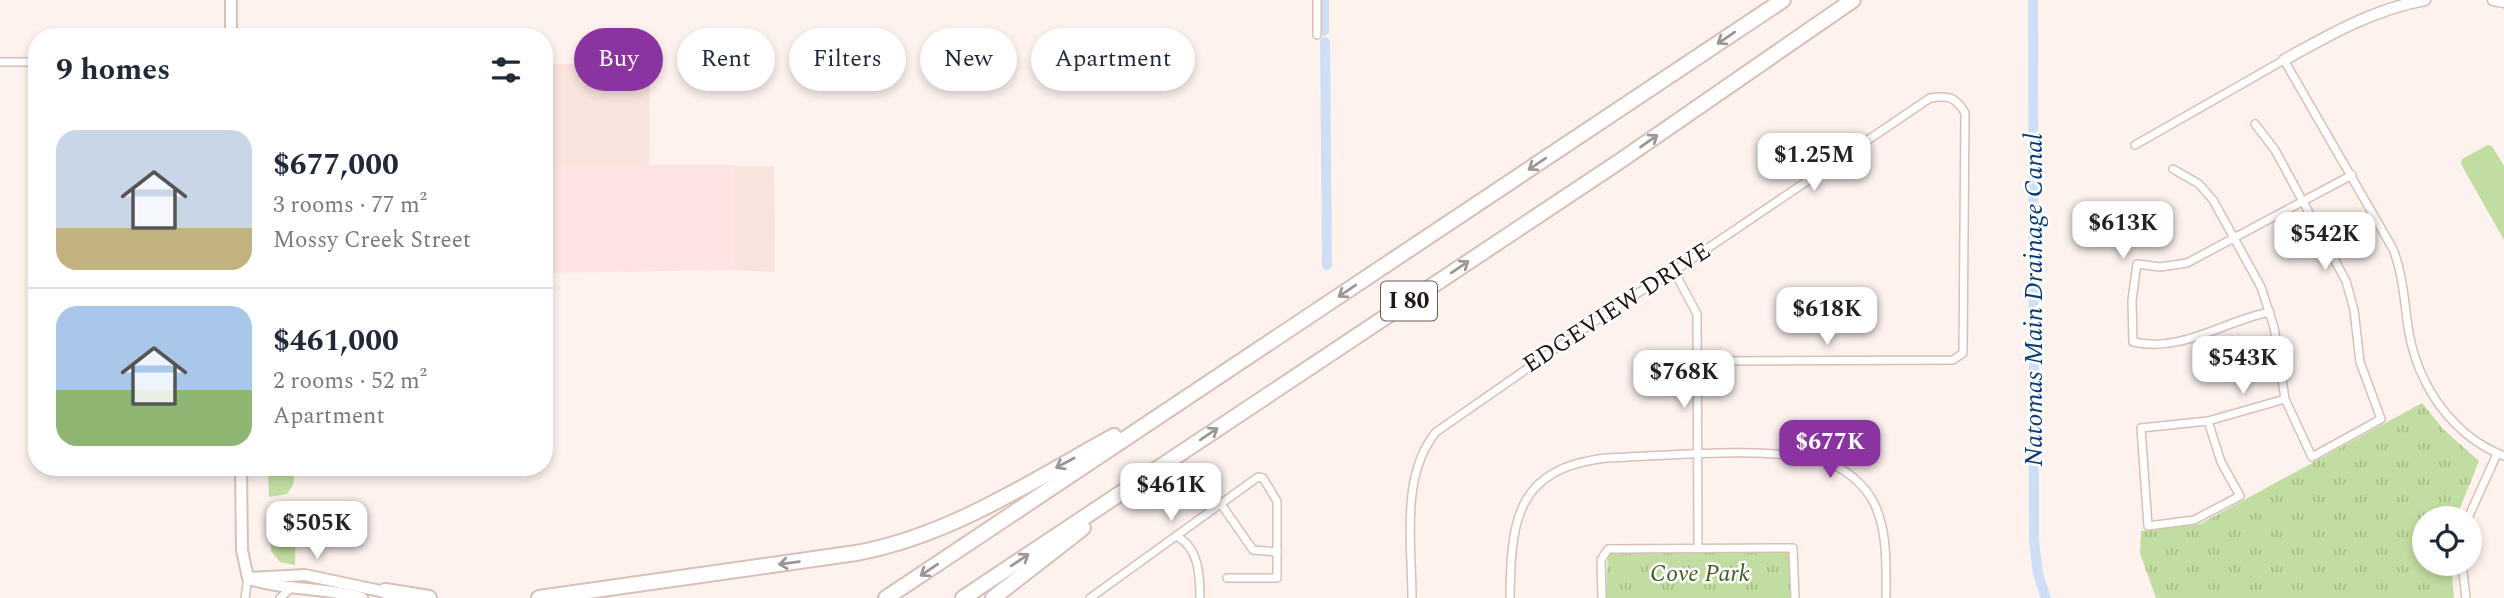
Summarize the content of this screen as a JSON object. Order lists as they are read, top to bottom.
{
  "streets": {
    "highway": ["I 80"],
    "street": ["EDGEVIEW DRIVE"]
  },
  "water": ["Natomas Main Drainage Canal"],
  "parks": ["Cove Park"],
  "page": {
    "chip": [
      "Buy",
      "Rent",
      "Filters",
      "New",
      "Apartment"
    ],
    "heading": "9 homes",
    "list": [
      {
        "name": "$677,000",
        "note": "3 rooms · 77 m² · Mossy Creek Street"
      },
      {
        "name": "$461,000",
        "note": "2 rooms · 52 m² · Apartment"
      }
    ],
    "price": [
      "$1.25M",
      "$613K",
      "$542K",
      "$618K",
      "$543K",
      "$768K",
      "$677K",
      "$461K",
      "$505K"
    ]
  }
}
